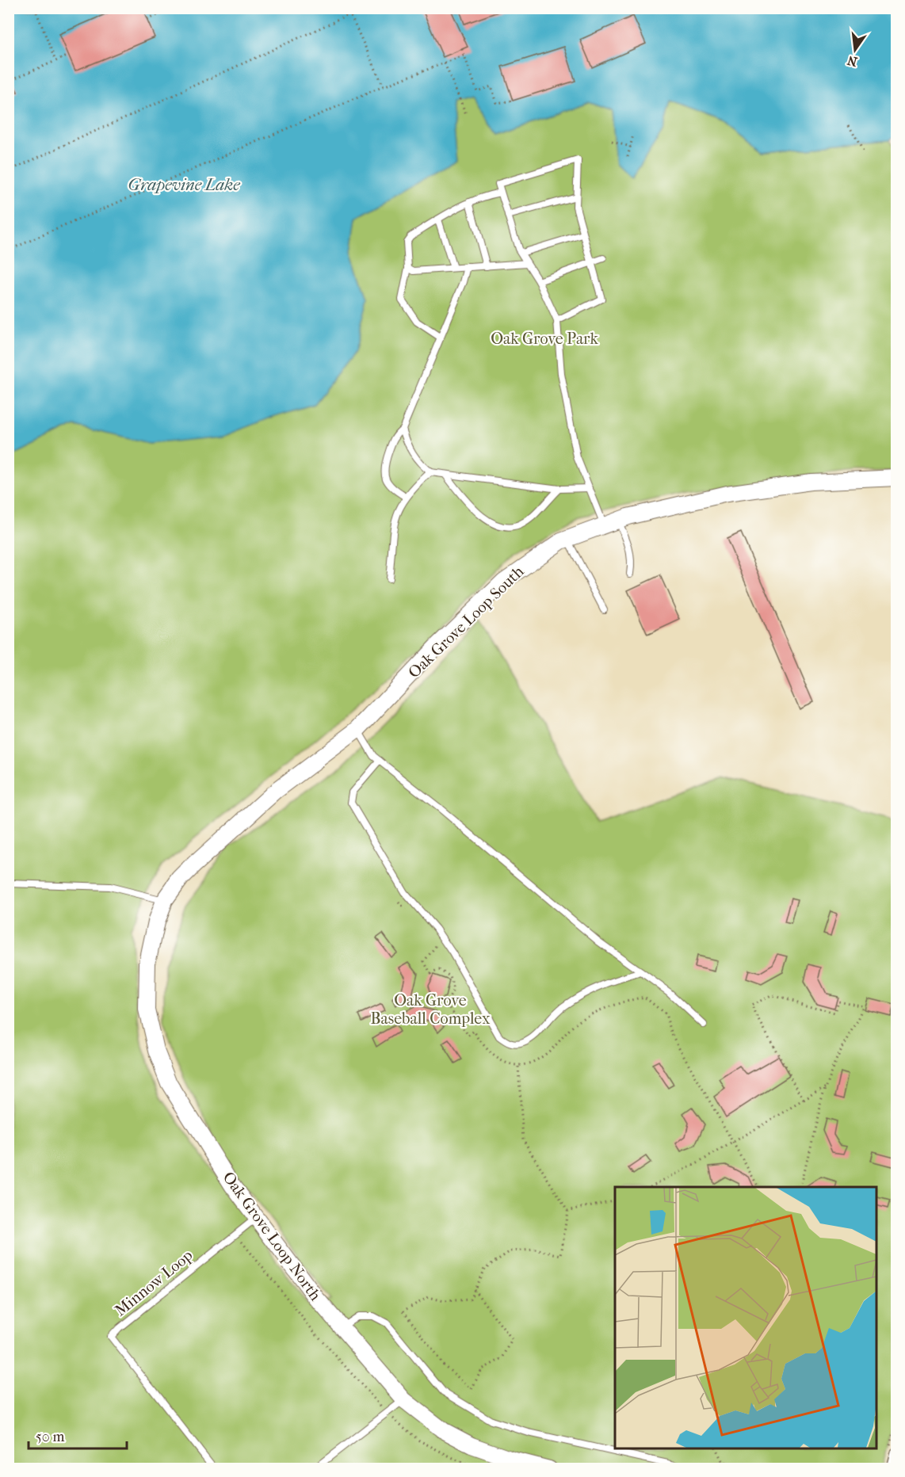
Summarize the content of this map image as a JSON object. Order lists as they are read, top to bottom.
{
  "streets": {
    "street": ["Oak Grove Loop South", "Oak Grove Loop North"],
    "lane": ["Minnow Loop"]
  },
  "crossings": [
    ["Oak Grove Loop South", "Oak Grove Loop North"],
    ["Oak Grove Loop North", "Minnow Loop"]
  ],
  "water": ["Grapevine Lake"],
  "parks": ["Oak Grove Park", "Oak Grove Baseball Complex"],
  "scale_bar": "50 m",
  "north": "bottom"
}
